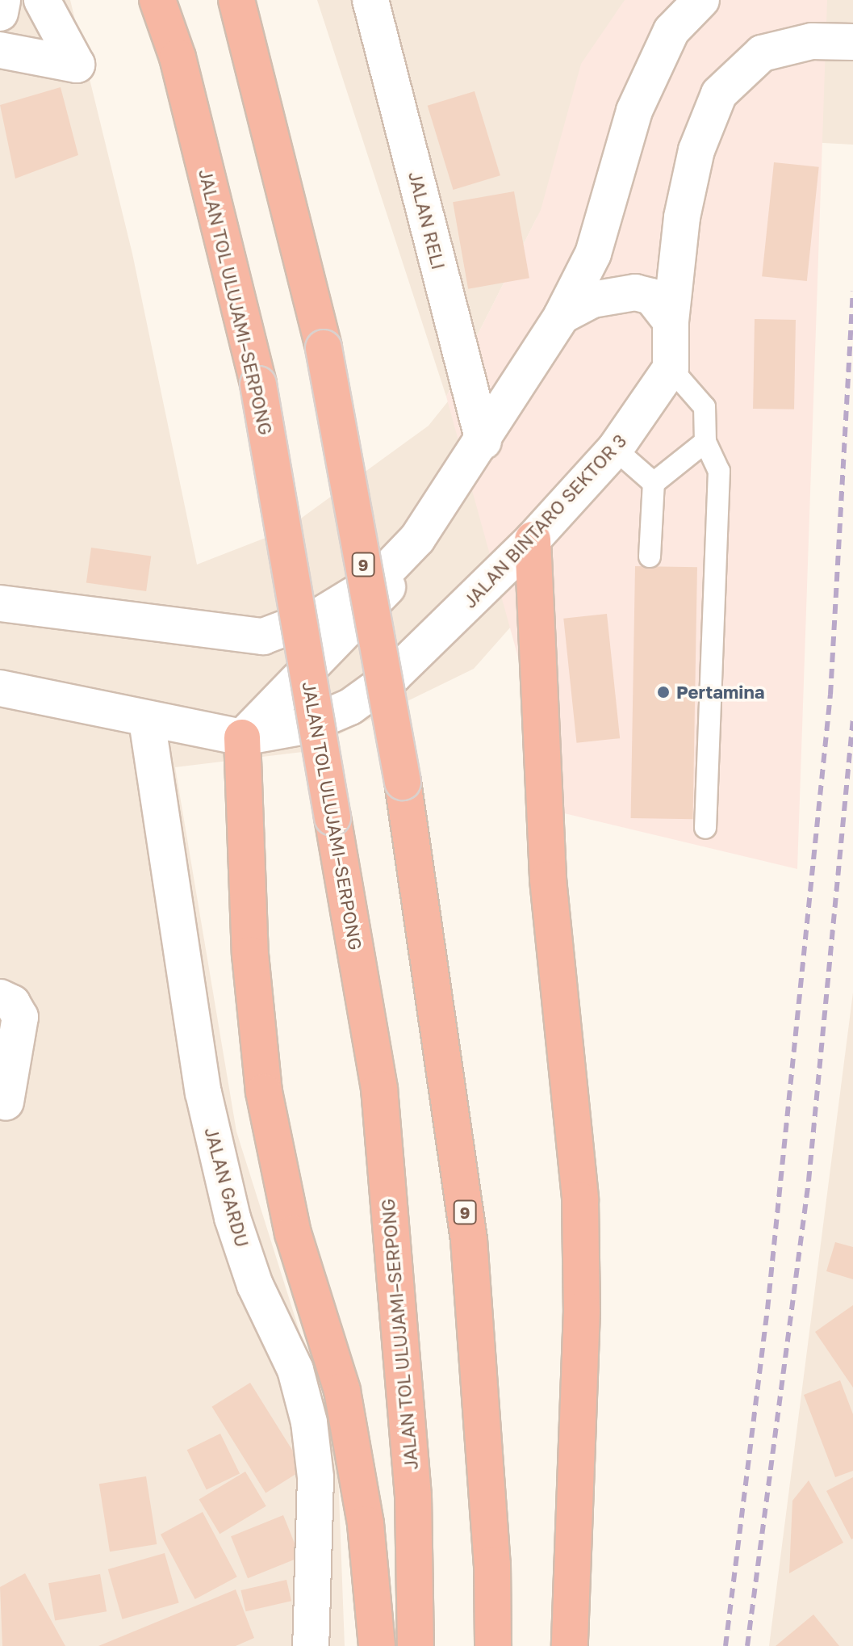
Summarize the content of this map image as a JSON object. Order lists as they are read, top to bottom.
{
  "streets": {
    "highway": ["JALAN TOL ULUJAMI–SERPONG", "9"],
    "main road": ["JALAN RELI", "JALAN BINTARO SEKTOR 3", "JALAN GARDU"]
  },
  "crossings": [
    ["JALAN BINTARO SEKTOR 3", "JALAN GARDU"]
  ],
  "places": ["Pertamina"]
}
